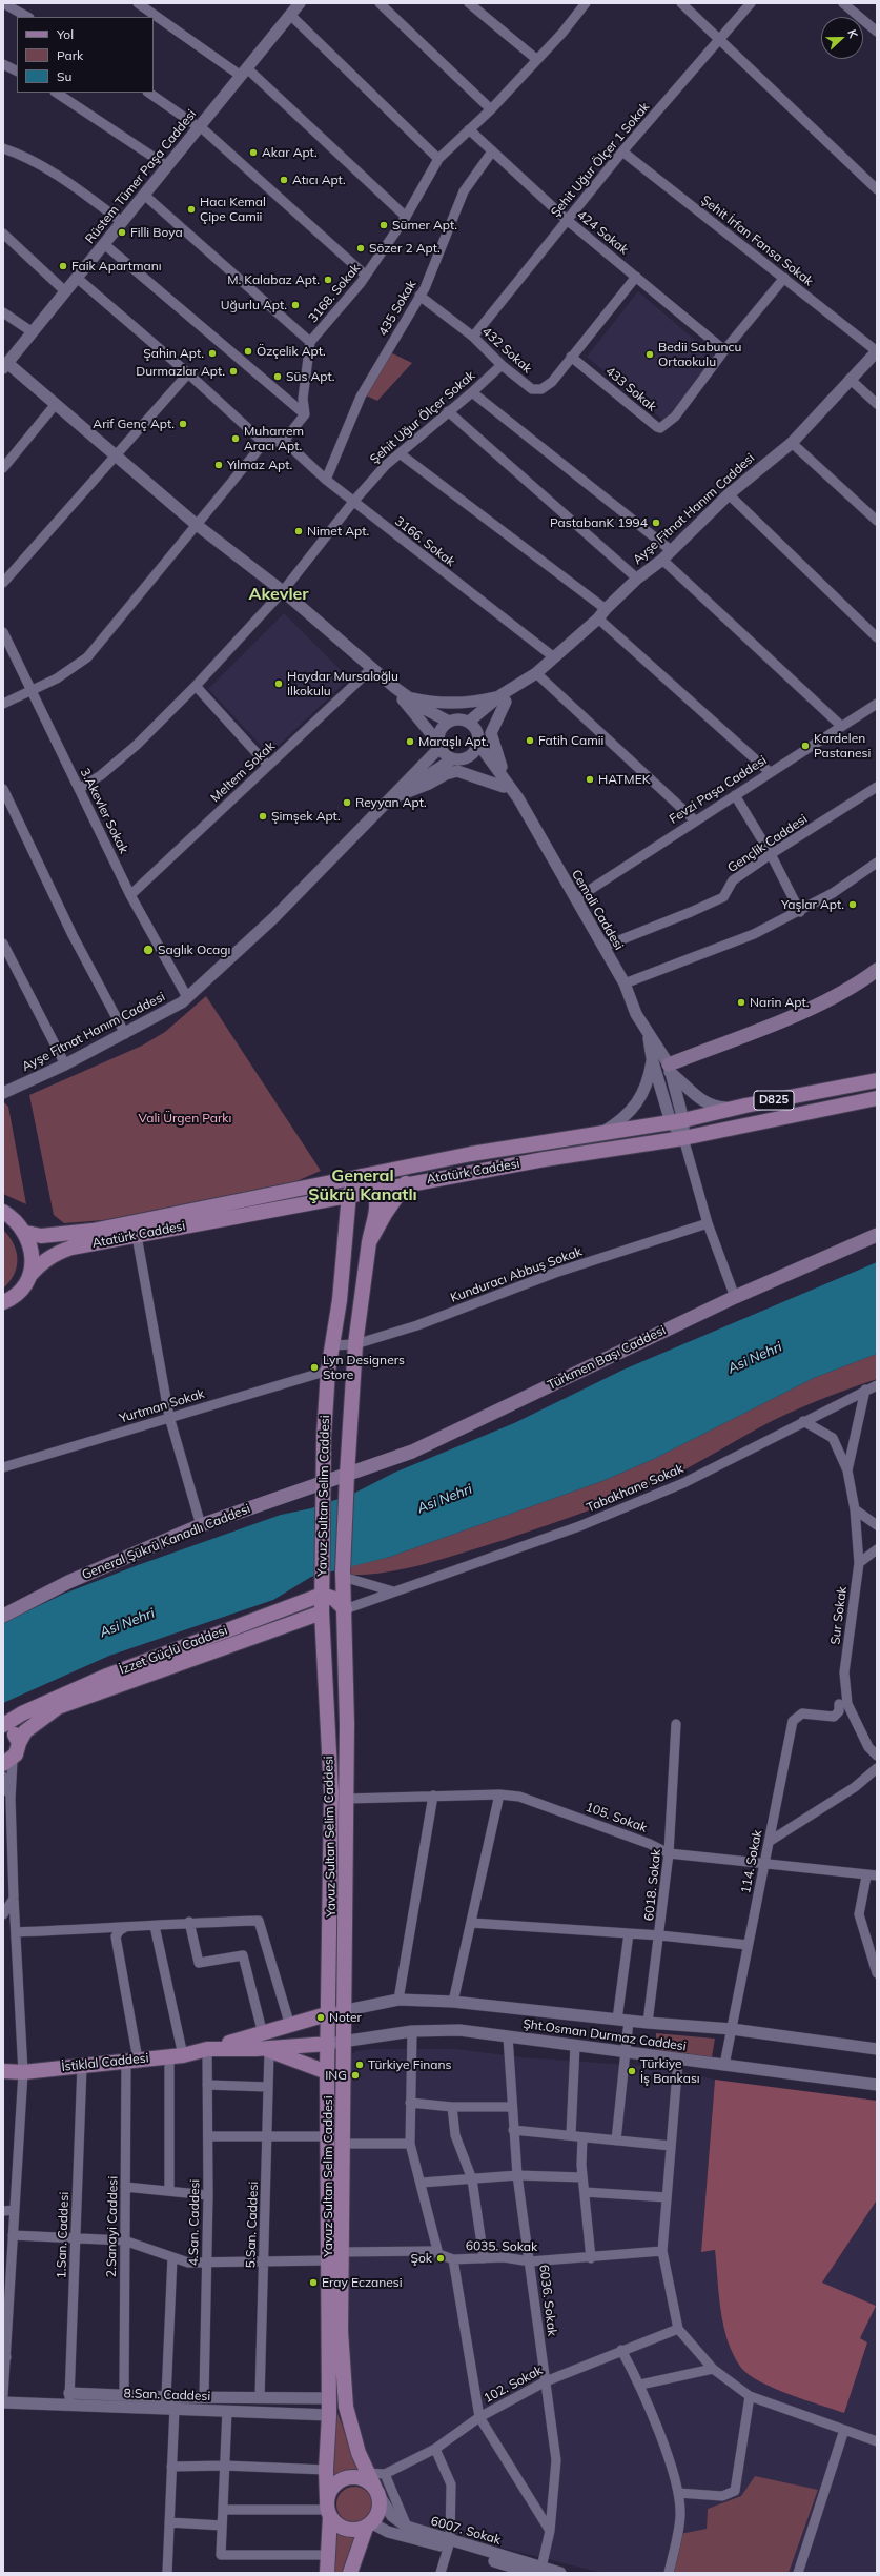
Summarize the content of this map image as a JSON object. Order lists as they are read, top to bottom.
{
  "streets": {
    "main road": [
      "D825",
      "Atatürk Caddesi",
      "Türkmen Başı Caddesi",
      "Yavuz Sultan Selim Caddesi",
      "General Şükrü Kanadlı Caddesi",
      "İzzet Güçlü Caddesi",
      "İstiklal Caddesi"
    ],
    "street": [
      "Şehit Uğur Ölçer 1 Sokak",
      "Rüstem Tümer Paşa Caddesi",
      "424 Sokak",
      "Şehit İrfan Fansa Sokak",
      "3168. Sokak",
      "435 Sokak",
      "432 Sokak",
      "433 Sokak",
      "Şehit Uğur Ölçer Sokak",
      "Ayşe Fitnat Hanım Caddesi",
      "3166. Sokak",
      "Meltem Sokak",
      "Fevzi Paşa Caddesi",
      "3.Akevler Sokak",
      "Gençlik Caddesi",
      "Cemali Caddesi",
      "Kunduracı Abbuş Sokak",
      "Yurtman Sokak",
      "Tabakhane Sokak",
      "Sur Sokak",
      "105. Sokak",
      "114. Sokak",
      "6018. Sokak",
      "Şht.Osman Durmaz Caddesi",
      "4.San. Caddesi",
      "5.San. Caddesi",
      "2.Sanayi Caddesi",
      "1.San. Caddesi",
      "6035. Sokak",
      "6036. Sokak",
      "102. Sokak",
      "8.San. Caddesi",
      "6007. Sokak"
    ]
  },
  "crossings": [
    ["Şehit Uğur Ölçer 1 Sokak", "424 Sokak"],
    ["Şehit Uğur Ölçer 1 Sokak", "Şehit İrfan Fansa Sokak"],
    ["Şehit Uğur Ölçer 1 Sokak", "432 Sokak"],
    ["424 Sokak", "3168. Sokak"],
    ["424 Sokak", "435 Sokak"],
    ["424 Sokak", "432 Sokak"],
    ["424 Sokak", "433 Sokak"],
    ["Şehit İrfan Fansa Sokak", "433 Sokak"],
    ["Şehit İrfan Fansa Sokak", "Ayşe Fitnat Hanım Caddesi"],
    ["435 Sokak", "432 Sokak"],
    ["435 Sokak", "3166. Sokak"],
    ["432 Sokak", "433 Sokak"],
    ["432 Sokak", "Şehit Uğur Ölçer Sokak"],
    ["Şehit Uğur Ölçer Sokak", "3166. Sokak"],
    ["Şehit Uğur Ölçer Sokak", "3.Akevler Sokak"],
    ["Ayşe Fitnat Hanım Caddesi", "3166. Sokak"],
    ["Ayşe Fitnat Hanım Caddesi", "3.Akevler Sokak"],
    ["Ayşe Fitnat Hanım Caddesi", "Cemali Caddesi"],
    ["Meltem Sokak", "3.Akevler Sokak"],
    ["Fevzi Paşa Caddesi", "Cemali Caddesi"],
    ["Gençlik Caddesi", "Cemali Caddesi"],
    ["Cemali Caddesi", "Atatürk Caddesi"],
    ["Atatürk Caddesi", "Yavuz Sultan Selim Caddesi"],
    ["Kunduracı Abbuş Sokak", "Yavuz Sultan Selim Caddesi"],
    ["Türkmen Başı Caddesi", "Yavuz Sultan Selim Caddesi"],
    ["Türkmen Başı Caddesi", "General Şükrü Kanadlı Caddesi"],
    ["Yurtman Sokak", "Yavuz Sultan Selim Caddesi"],
    ["Tabakhane Sokak", "Yavuz Sultan Selim Caddesi"],
    ["Tabakhane Sokak", "Sur Sokak"],
    ["Yavuz Sultan Selim Caddesi", "General Şükrü Kanadlı Caddesi"],
    ["Yavuz Sultan Selim Caddesi", "İzzet Güçlü Caddesi"],
    ["Yavuz Sultan Selim Caddesi", "105. Sokak"],
    ["Yavuz Sultan Selim Caddesi", "Şht.Osman Durmaz Caddesi"],
    ["Yavuz Sultan Selim Caddesi", "İstiklal Caddesi"],
    ["Yavuz Sultan Selim Caddesi", "6035. Sokak"],
    ["Yavuz Sultan Selim Caddesi", "102. Sokak"],
    ["Yavuz Sultan Selim Caddesi", "8.San. Caddesi"],
    ["Yavuz Sultan Selim Caddesi", "6007. Sokak"],
    ["105. Sokak", "114. Sokak"],
    ["105. Sokak", "6018. Sokak"],
    ["114. Sokak", "Şht.Osman Durmaz Caddesi"],
    ["6018. Sokak", "Şht.Osman Durmaz Caddesi"],
    ["Şht.Osman Durmaz Caddesi", "İstiklal Caddesi"],
    ["Şht.Osman Durmaz Caddesi", "6036. Sokak"],
    ["İstiklal Caddesi", "4.San. Caddesi"],
    ["İstiklal Caddesi", "5.San. Caddesi"],
    ["İstiklal Caddesi", "2.Sanayi Caddesi"],
    ["İstiklal Caddesi", "1.San. Caddesi"],
    ["4.San. Caddesi", "8.San. Caddesi"],
    ["5.San. Caddesi", "8.San. Caddesi"],
    ["2.Sanayi Caddesi", "8.San. Caddesi"],
    ["1.San. Caddesi", "8.San. Caddesi"],
    ["6035. Sokak", "6036. Sokak"],
    ["6036. Sokak", "102. Sokak"],
    ["6036. Sokak", "6007. Sokak"],
    ["102. Sokak", "6007. Sokak"]
  ],
  "districts": ["Akevler", "General Şükrü Kanatlı"],
  "water": ["Asi Nehri"],
  "parks": ["Vali Ürgen Parkı"],
  "places": [
    "Akar Apt.",
    "Atıcı Apt.",
    "Hacı Kemal Çipe Camii",
    "Sümer Apt.",
    "Filli Boya",
    "Sözer 2 Apt.",
    "Faik Apartmanı",
    "M. Kalabaz Apt.",
    "Uğurlu Apt.",
    "Özçelik Apt.",
    "Şahin Apt.",
    "Bedii Sabuncu Ortaokulu",
    "Durmazlar Apt.",
    "Süs Apt.",
    "Arif Genç Apt.",
    "Muharrem Aracı Apt.",
    "Yılmaz Apt.",
    "PastabanK 1994",
    "Nimet Apt.",
    "Haydar Mursaloğlu İlkokulu",
    "Fatih Camii",
    "Maraşlı Apt.",
    "Kardelen Pastanesi",
    "HATMEK",
    "Reyyan Apt.",
    "Şimşek Apt.",
    "Yaşlar Apt.",
    "Saglık Ocagı",
    "Narin Apt.",
    "Lyn Designers Store",
    "Noter",
    "Türkiye Finans",
    "Türkiye İş Bankası",
    "ING",
    "Şok",
    "Eray Eczanesi"
  ],
  "legend": ["Yol", "Park", "Su"],
  "north": "right"
}
